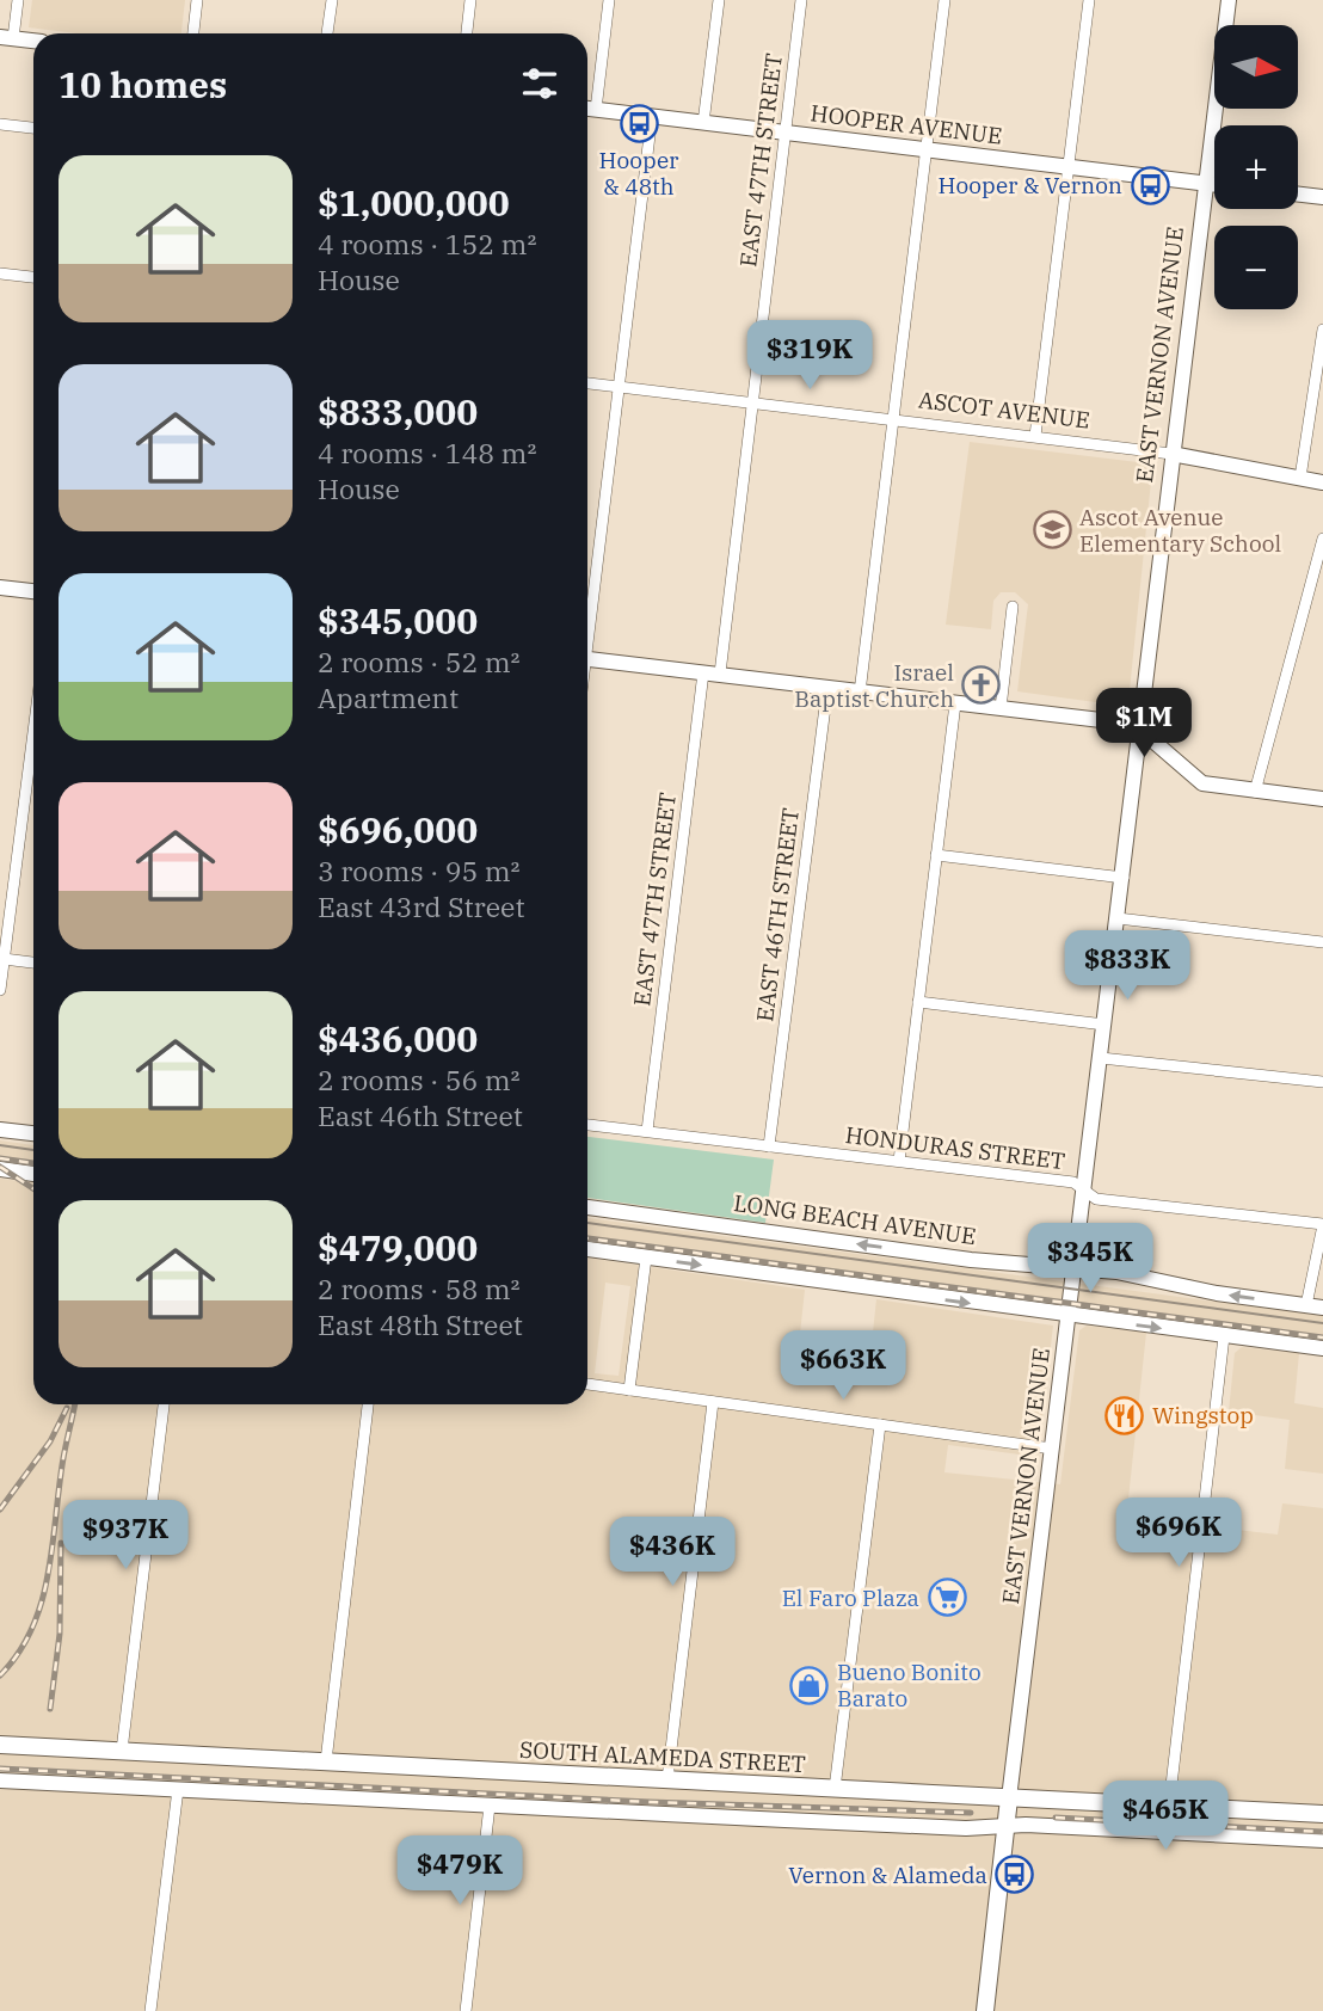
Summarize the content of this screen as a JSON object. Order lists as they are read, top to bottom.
{
  "streets": {
    "main road": ["EAST VERNON AVENUE", "SOUTH ALAMEDA STREET"],
    "street": [
      "HOOPER AVENUE",
      "EAST 47TH STREET",
      "ASCOT AVENUE",
      "EAST 46TH STREET",
      "HONDURAS STREET",
      "LONG BEACH AVENUE"
    ]
  },
  "crossings": [
    ["HOOPER AVENUE", "EAST 47TH STREET"],
    ["HOOPER AVENUE", "EAST VERNON AVENUE"],
    ["EAST 47TH STREET", "ASCOT AVENUE"],
    ["EAST 47TH STREET", "HONDURAS STREET"],
    ["EAST VERNON AVENUE", "ASCOT AVENUE"],
    ["EAST VERNON AVENUE", "HONDURAS STREET"],
    ["EAST VERNON AVENUE", "LONG BEACH AVENUE"],
    ["EAST VERNON AVENUE", "SOUTH ALAMEDA STREET"],
    ["EAST 46TH STREET", "HONDURAS STREET"]
  ],
  "places": {
    "bus stop": ["Hooper & 48th", "Hooper & Vernon", "Vernon & Alameda"],
    "school or university": ["Ascot Avenue Elementary School"],
    "church": ["Israel Baptist Church"],
    "restaurant": ["Wingstop"],
    "supermarket": ["El Faro Plaza"],
    "shop": ["Bueno Bonito Barato"]
  },
  "north": "right",
  "page": {
    "map_buttons": ["+", "−"],
    "heading": "10 homes",
    "list": [
      {
        "name": "$1,000,000",
        "note": "4 rooms · 152 m² · House"
      },
      {
        "name": "$833,000",
        "note": "4 rooms · 148 m² · House"
      },
      {
        "name": "$345,000",
        "note": "2 rooms · 52 m² · Apartment"
      },
      {
        "name": "$696,000",
        "note": "3 rooms · 95 m² · East 43rd Street"
      },
      {
        "name": "$436,000",
        "note": "2 rooms · 56 m² · East 46th Street"
      },
      {
        "name": "$479,000",
        "note": "2 rooms · 58 m² · East 48th Street"
      }
    ],
    "price": [
      "$319K",
      "$1M",
      "$833K",
      "$345K",
      "$663K",
      "$696K",
      "$937K",
      "$436K",
      "$465K",
      "$479K"
    ]
  }
}
